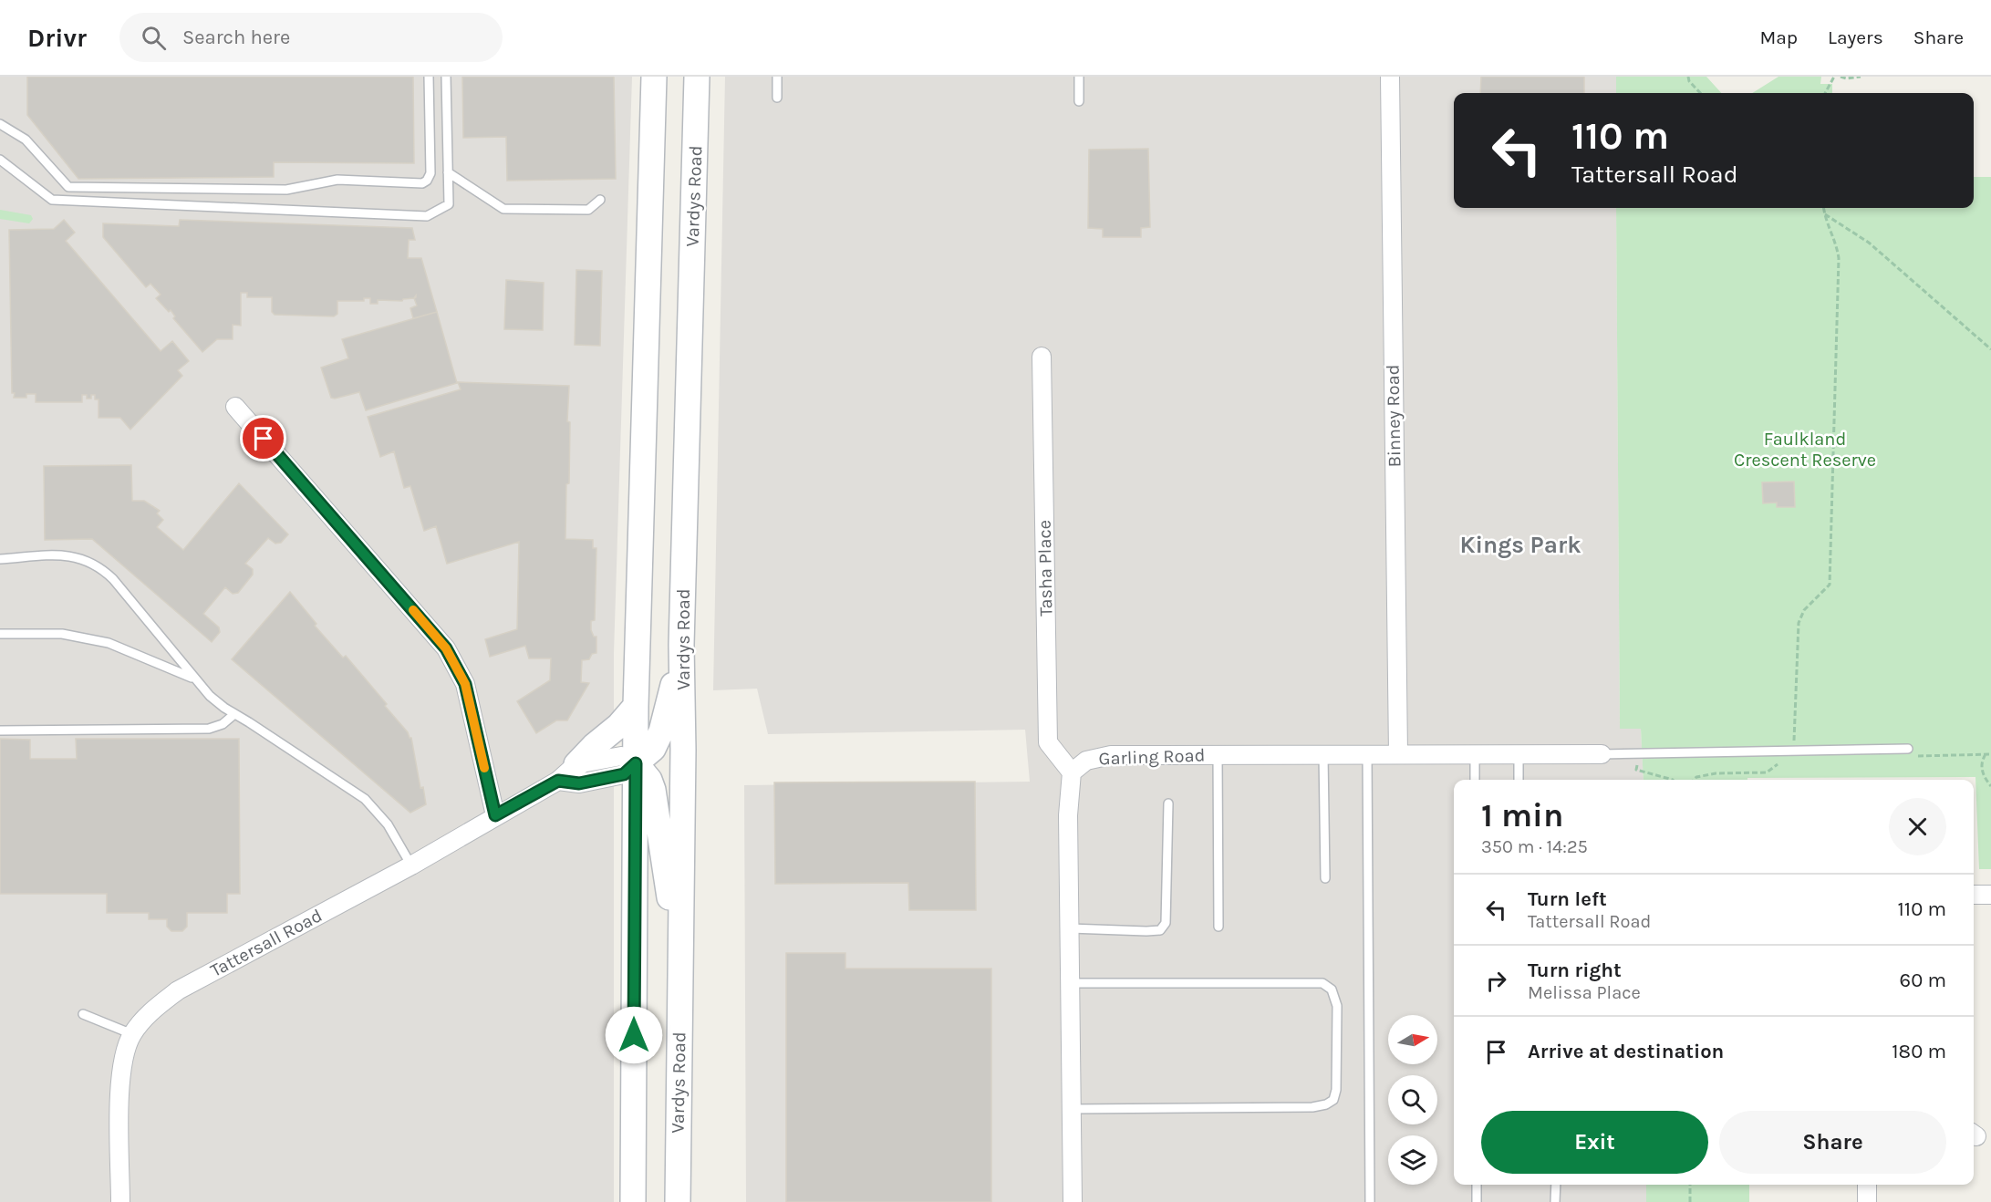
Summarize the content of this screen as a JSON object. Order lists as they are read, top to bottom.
{
  "streets": {
    "main road": ["Vardys Road"],
    "street": [
      "Binney Road",
      "Tasha Place",
      "Garling Road",
      "Tattersall Road"
    ]
  },
  "crossings": [
    ["Binney Road", "Garling Road"],
    ["Tasha Place", "Garling Road"]
  ],
  "districts": ["Kings Park"],
  "parks": ["Faulkland Crescent Reserve"],
  "north": "right",
  "page": {
    "header": "Drivr",
    "search": "Search here",
    "nav": ["Map", "Layers", "Share"],
    "turn": ["110 m", "Tattersall Road"],
    "heading": ["1 min", "350 m · 14:25"],
    "list": [
      {
        "name": "Turn left",
        "note": "Tattersall Road",
        "value": "110 m"
      },
      {
        "name": "Turn right",
        "note": "Melissa Place",
        "value": "60 m"
      },
      {
        "name": "Arrive at destination",
        "value": "180 m"
      }
    ],
    "buttons": ["Exit", "Share"]
  }
}
